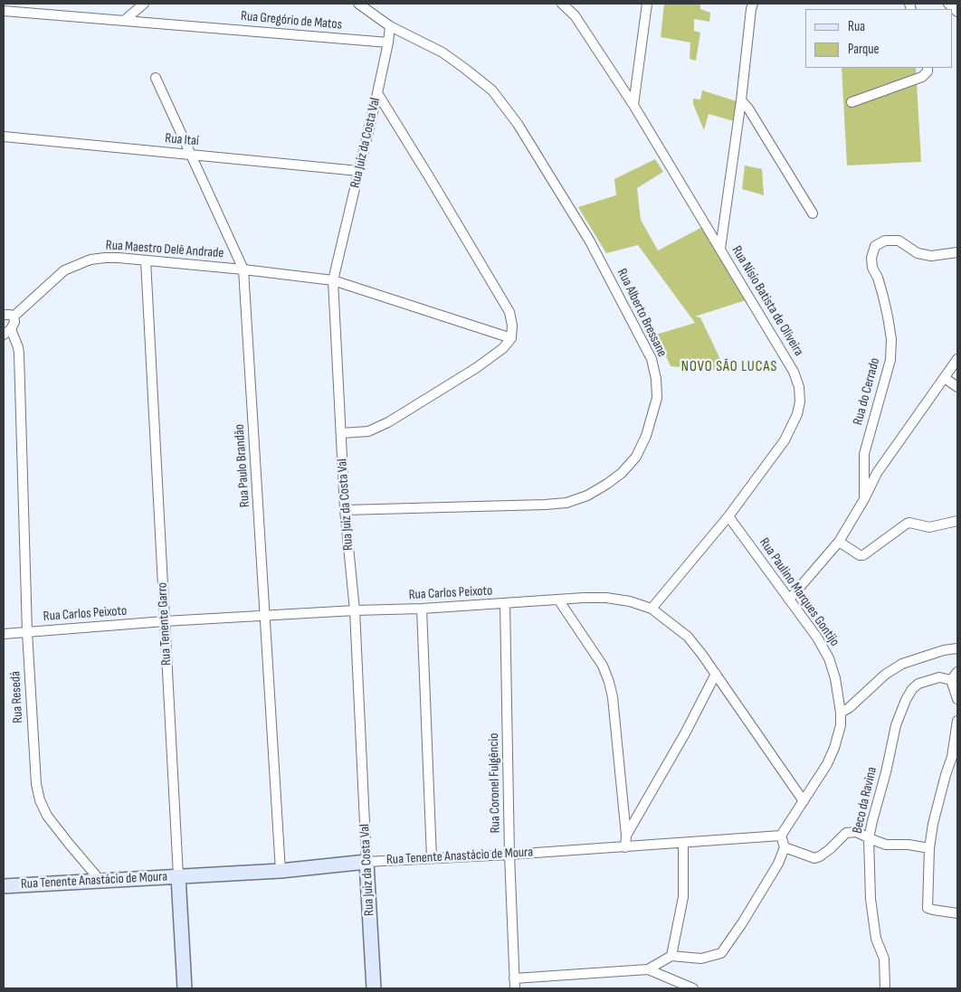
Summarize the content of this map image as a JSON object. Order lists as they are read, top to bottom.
{
  "streets": {
    "street": [
      "Rua Gregório de Matos",
      "Rua Itaí",
      "Rua Juiz da Costa Val",
      "Rua Maestro Delê Andrade",
      "Rua Nísio Batista de Oliveira",
      "Rua Alberto Bressane",
      "Rua do Cerrado",
      "Rua Paulo Brandão",
      "Rua Paulino Marques Gontijo",
      "Rua Carlos Peixoto",
      "Rua Tenente Garro",
      "Rua Resedá",
      "Rua Coronel Fulgêncio",
      "Beco da Ravina",
      "Rua Tenente Anastácio de Moura"
    ]
  },
  "crossings": [
    ["Rua Gregório de Matos", "Rua Juiz da Costa Val"],
    ["Rua Itaí", "Rua Juiz da Costa Val"],
    ["Rua Itaí", "Rua Paulo Brandão"],
    ["Rua Juiz da Costa Val", "Rua Maestro Delê Andrade"],
    ["Rua Juiz da Costa Val", "Rua Alberto Bressane"],
    ["Rua Juiz da Costa Val", "Rua Carlos Peixoto"],
    ["Rua Juiz da Costa Val", "Rua Tenente Anastácio de Moura"],
    ["Rua Maestro Delê Andrade", "Rua Paulo Brandão"],
    ["Rua Maestro Delê Andrade", "Rua Tenente Garro"],
    ["Rua Nísio Batista de Oliveira", "Rua Paulino Marques Gontijo"],
    ["Rua Nísio Batista de Oliveira", "Rua Carlos Peixoto"],
    ["Rua Paulo Brandão", "Rua Carlos Peixoto"],
    ["Rua Paulo Brandão", "Rua Tenente Anastácio de Moura"],
    ["Rua Paulino Marques Gontijo", "Rua Carlos Peixoto"],
    ["Rua Paulino Marques Gontijo", "Rua Tenente Anastácio de Moura"],
    ["Rua Carlos Peixoto", "Rua Tenente Garro"],
    ["Rua Carlos Peixoto", "Rua Resedá"],
    ["Rua Carlos Peixoto", "Rua Coronel Fulgêncio"],
    ["Rua Tenente Garro", "Rua Tenente Anastácio de Moura"],
    ["Rua Resedá", "Rua Tenente Anastácio de Moura"],
    ["Rua Coronel Fulgêncio", "Rua Tenente Anastácio de Moura"]
  ],
  "districts": ["NOVO SÃO LUCAS"],
  "legend": ["Rua", "Parque"]
}
